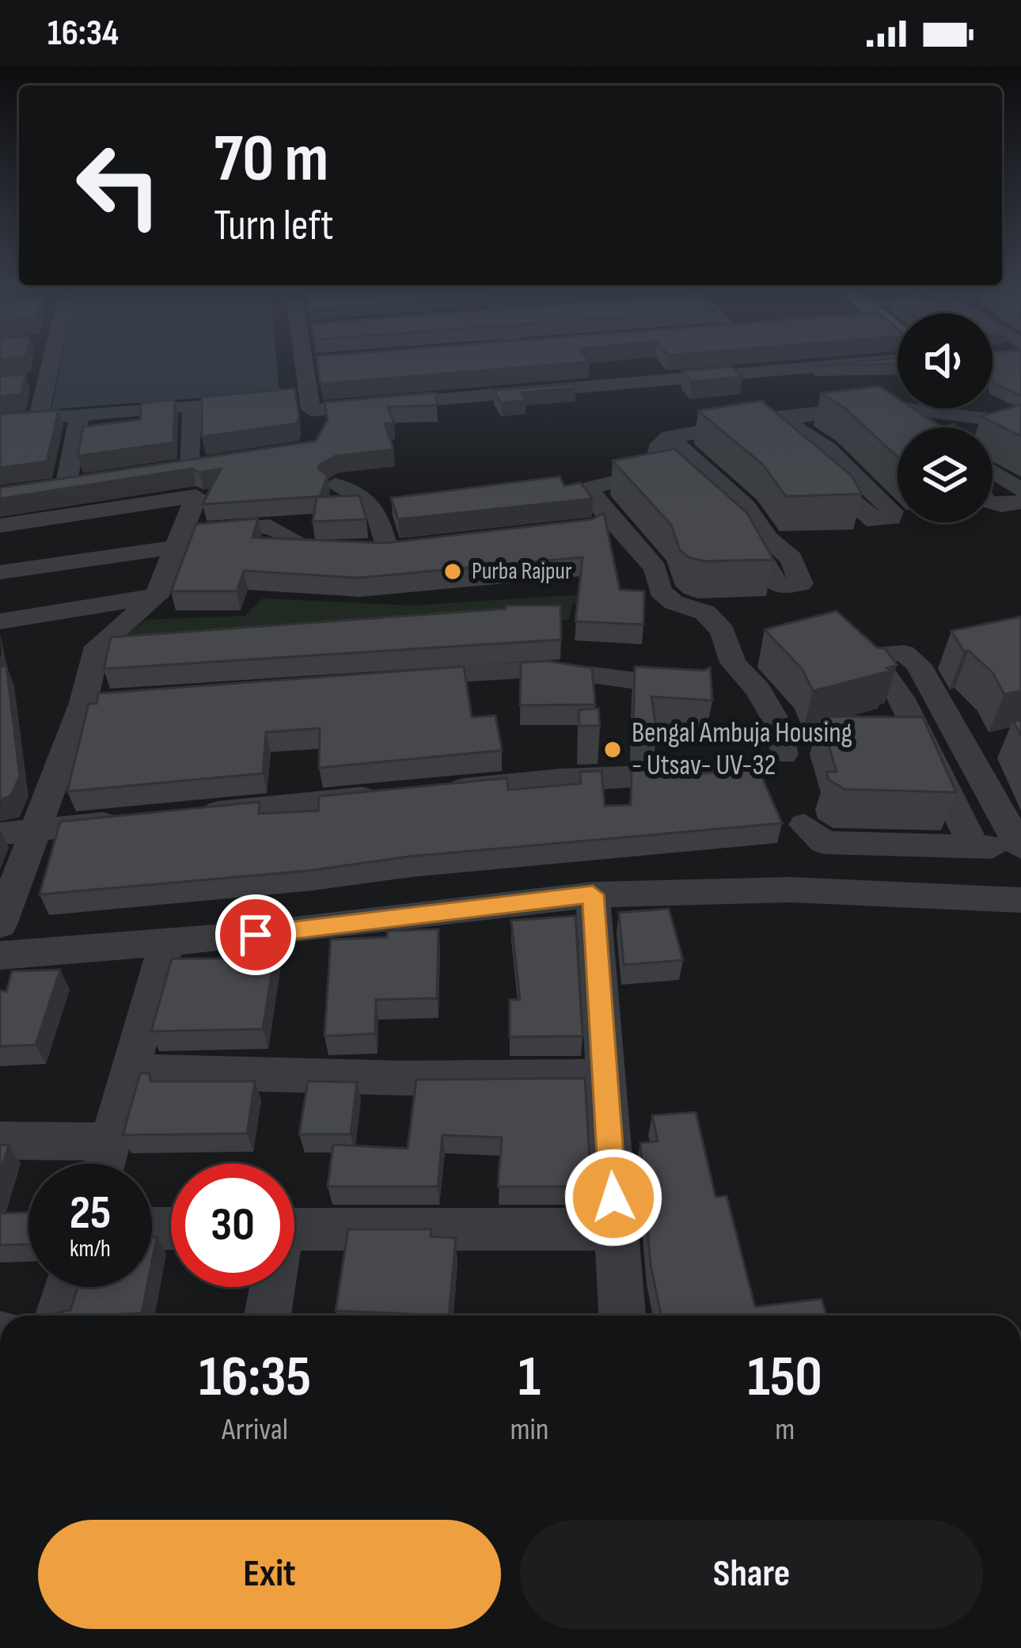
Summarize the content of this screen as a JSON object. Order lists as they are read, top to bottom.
{
  "places": ["Purba Rajpur", "Bengal Ambuja Housing - Utsav- UV-32"],
  "page": {
    "status": "16:34",
    "turn": ["70 m", "Turn left"],
    "speed": "25 km/h",
    "limit": "30",
    "eta": [
      "16:35",
      "Arrival",
      "1",
      "min",
      "150",
      "m"
    ],
    "buttons": ["Exit", "Share"]
  }
}
